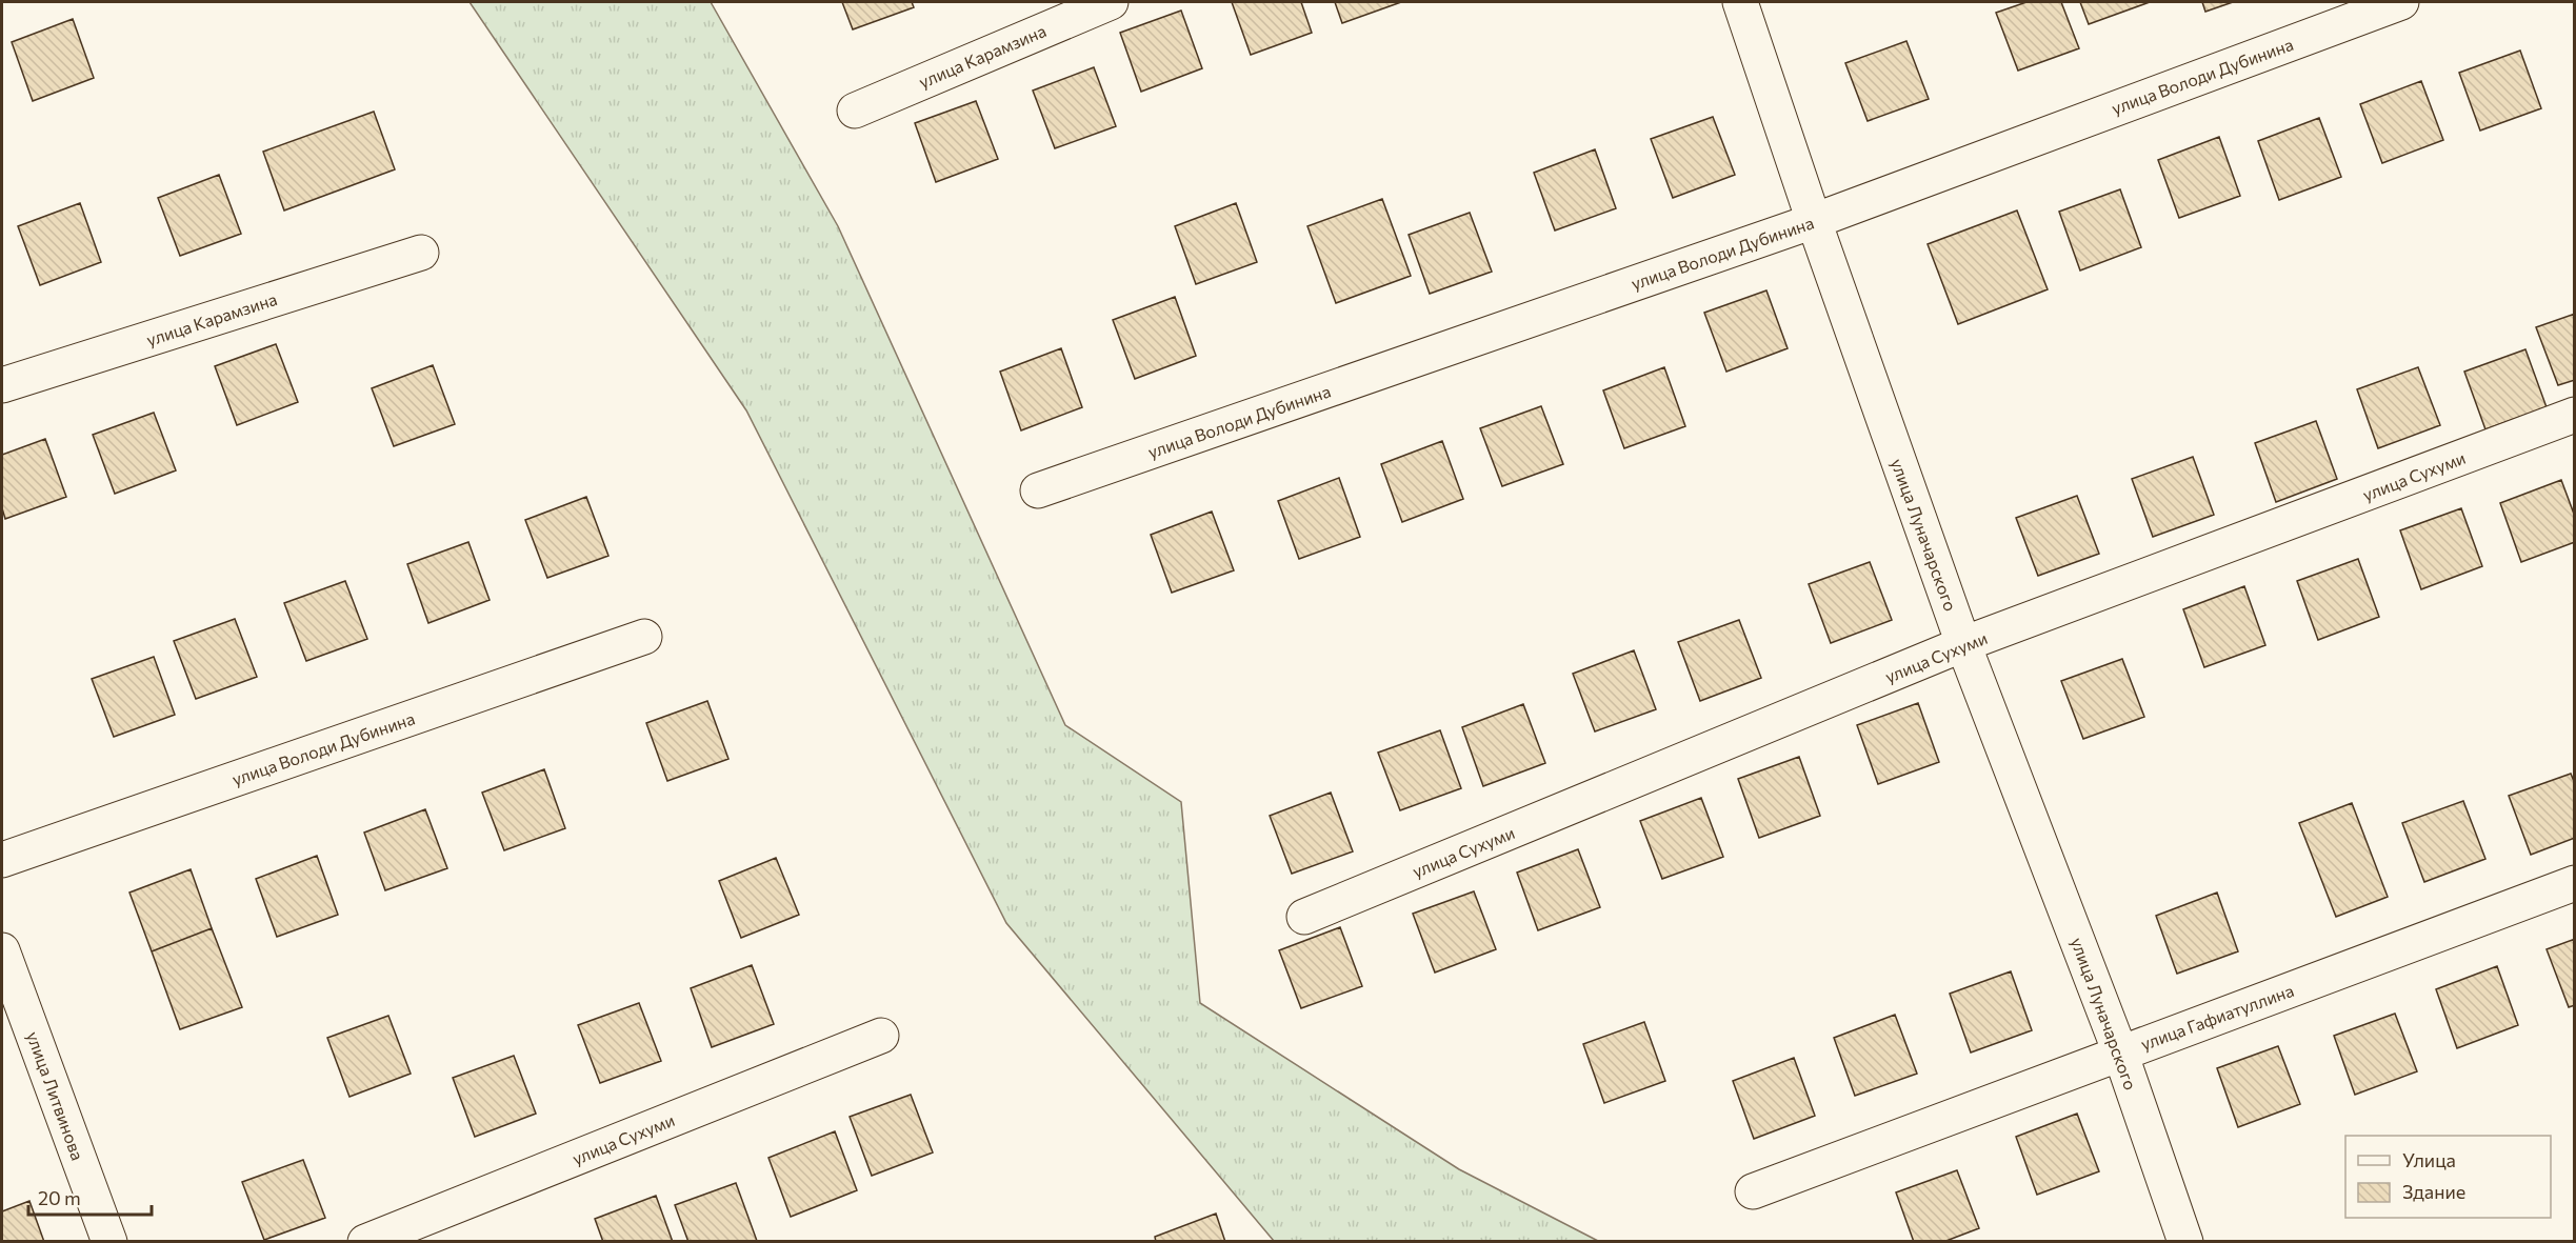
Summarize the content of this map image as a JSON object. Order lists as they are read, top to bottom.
{
  "streets": {
    "street": [
      "улица Карамзина",
      "улица Володи Дубинина",
      "улица Сухуми",
      "улица Луначарского",
      "улица Гафиатуллина",
      "улица Литвинова"
    ]
  },
  "crossings": [
    ["улица Володи Дубинина", "улица Луначарского"],
    ["улица Сухуми", "улица Луначарского"],
    ["улица Луначарского", "улица Гафиатуллина"]
  ],
  "legend": ["Улица", "Здание"],
  "scale_bar": "20 m"
}
